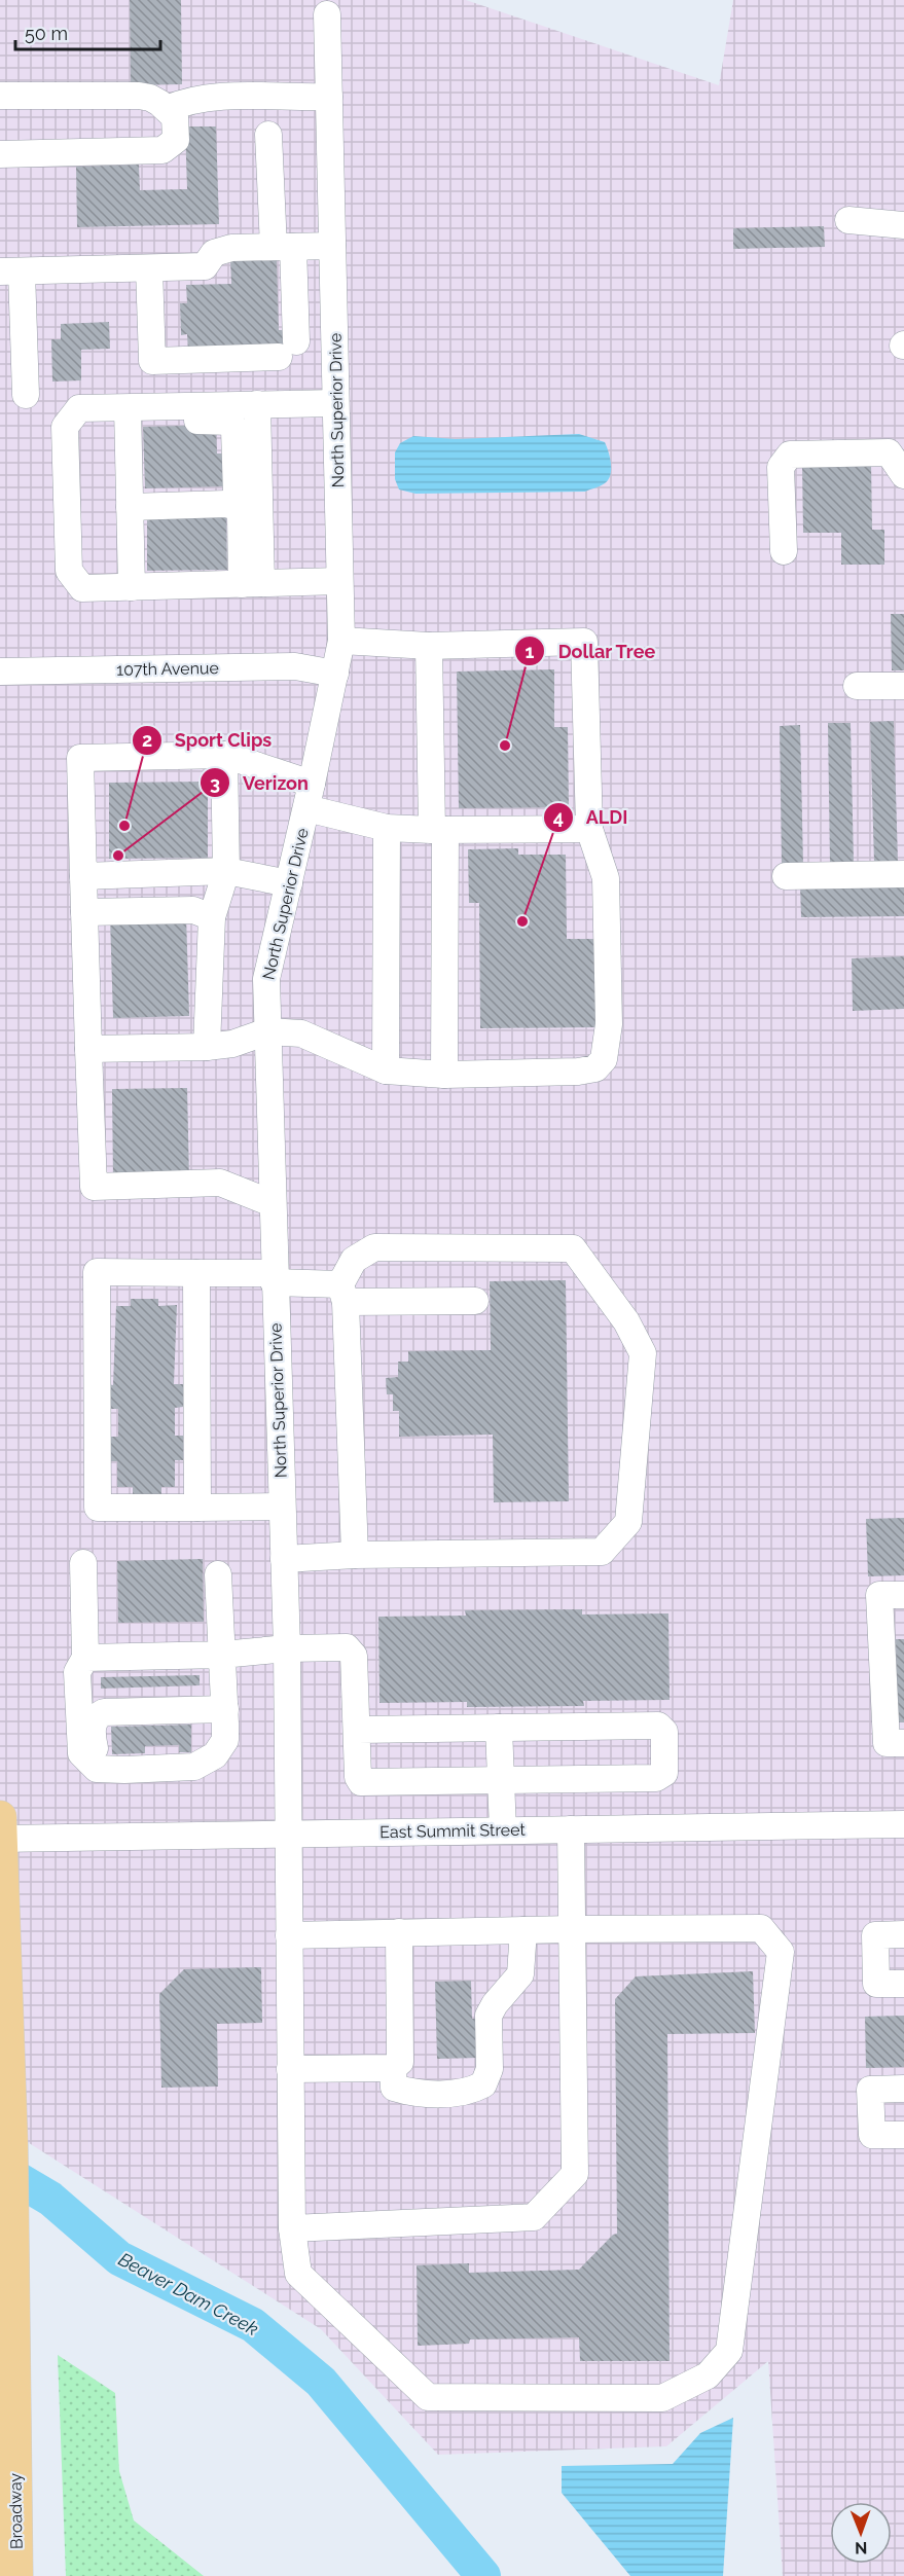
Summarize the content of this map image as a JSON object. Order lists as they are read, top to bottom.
{
  "streets": {
    "main road": ["Broadway"],
    "street": ["North Superior Drive", "107th Avenue", "East Summit Street"]
  },
  "crossings": [
    ["North Superior Drive", "107th Avenue"],
    ["North Superior Drive", "East Summit Street"],
    ["East Summit Street", "Broadway"]
  ],
  "water": ["Beaver Dam Creek"],
  "places": [
    "Dollar Tree",
    "Sport Clips",
    "Verizon",
    "ALDI"
  ],
  "scale_bar": "50 m",
  "north": "bottom"
}
